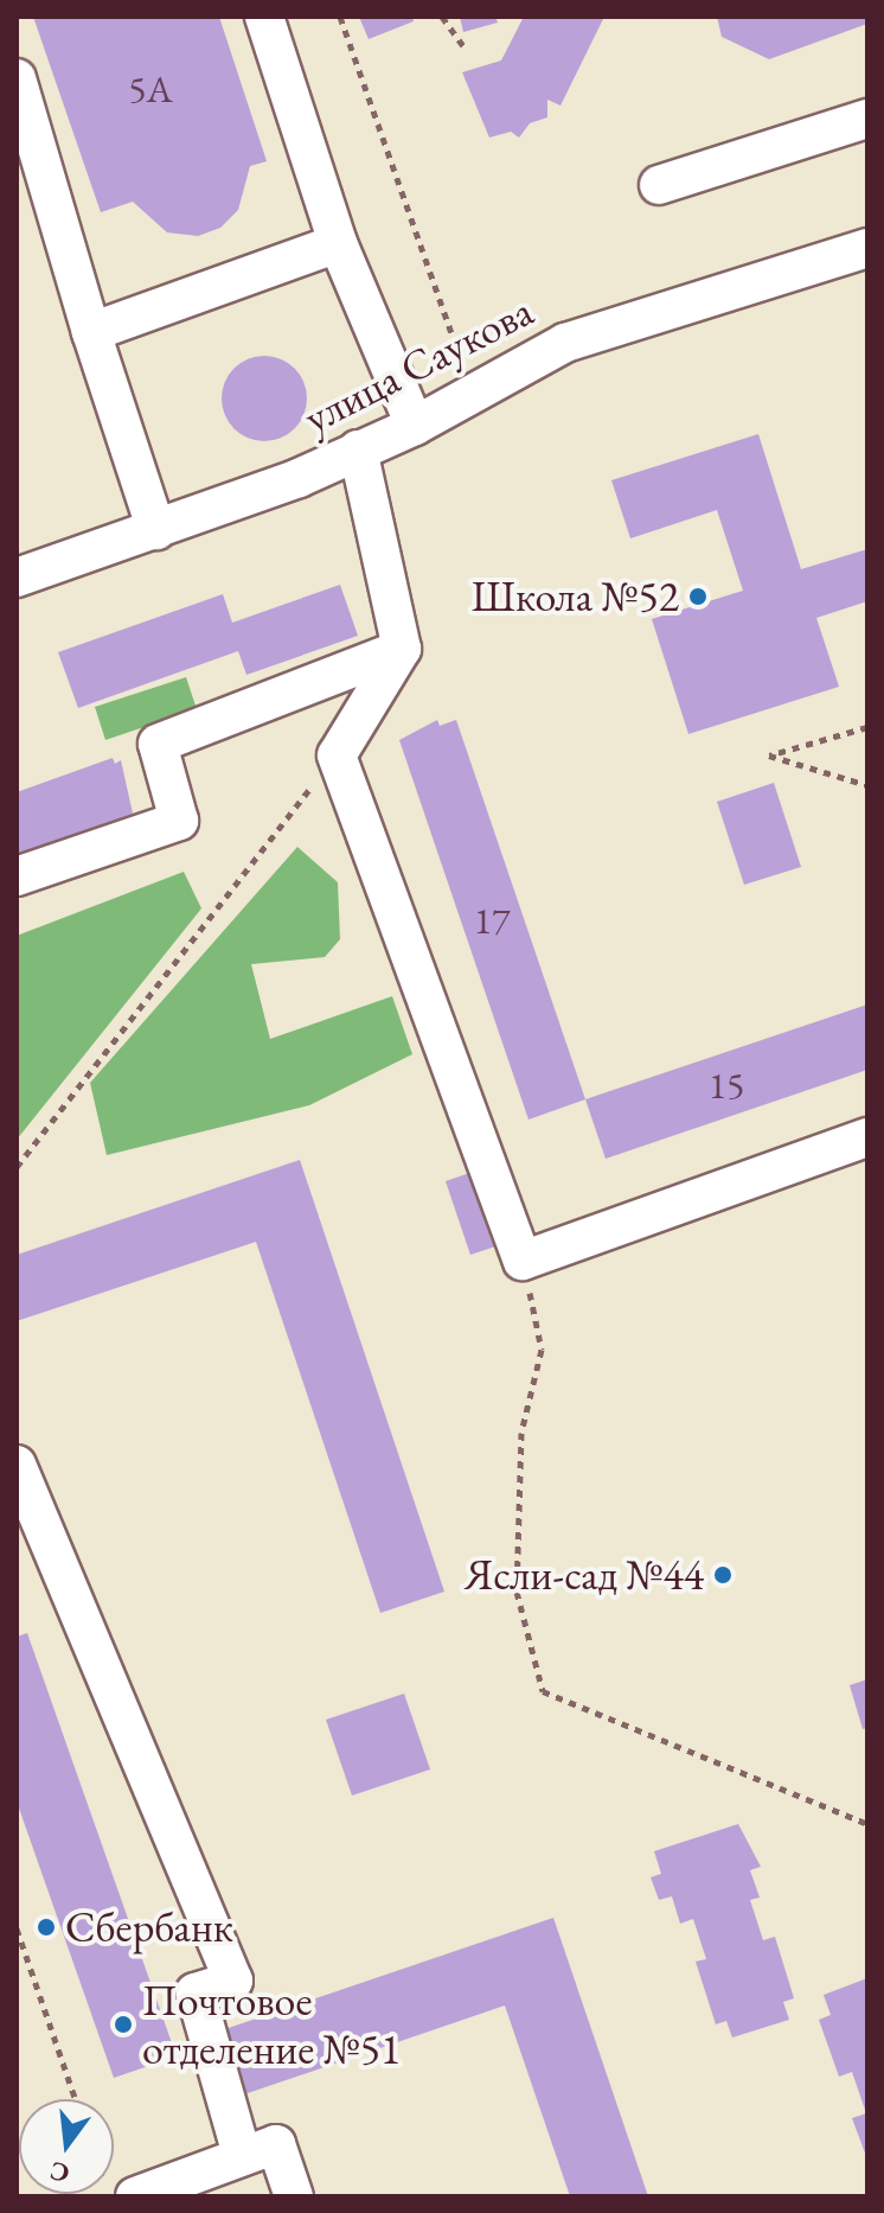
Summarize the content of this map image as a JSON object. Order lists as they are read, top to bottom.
{
  "streets": {
    "street": ["улица Саукова"]
  },
  "places": [
    "Школа №52",
    "Ясли-сад №44",
    "Сбербанк",
    "Почтовое отделение №51"
  ],
  "house_numbers": ["5А", "17", "15"],
  "north": "bottom"
}
